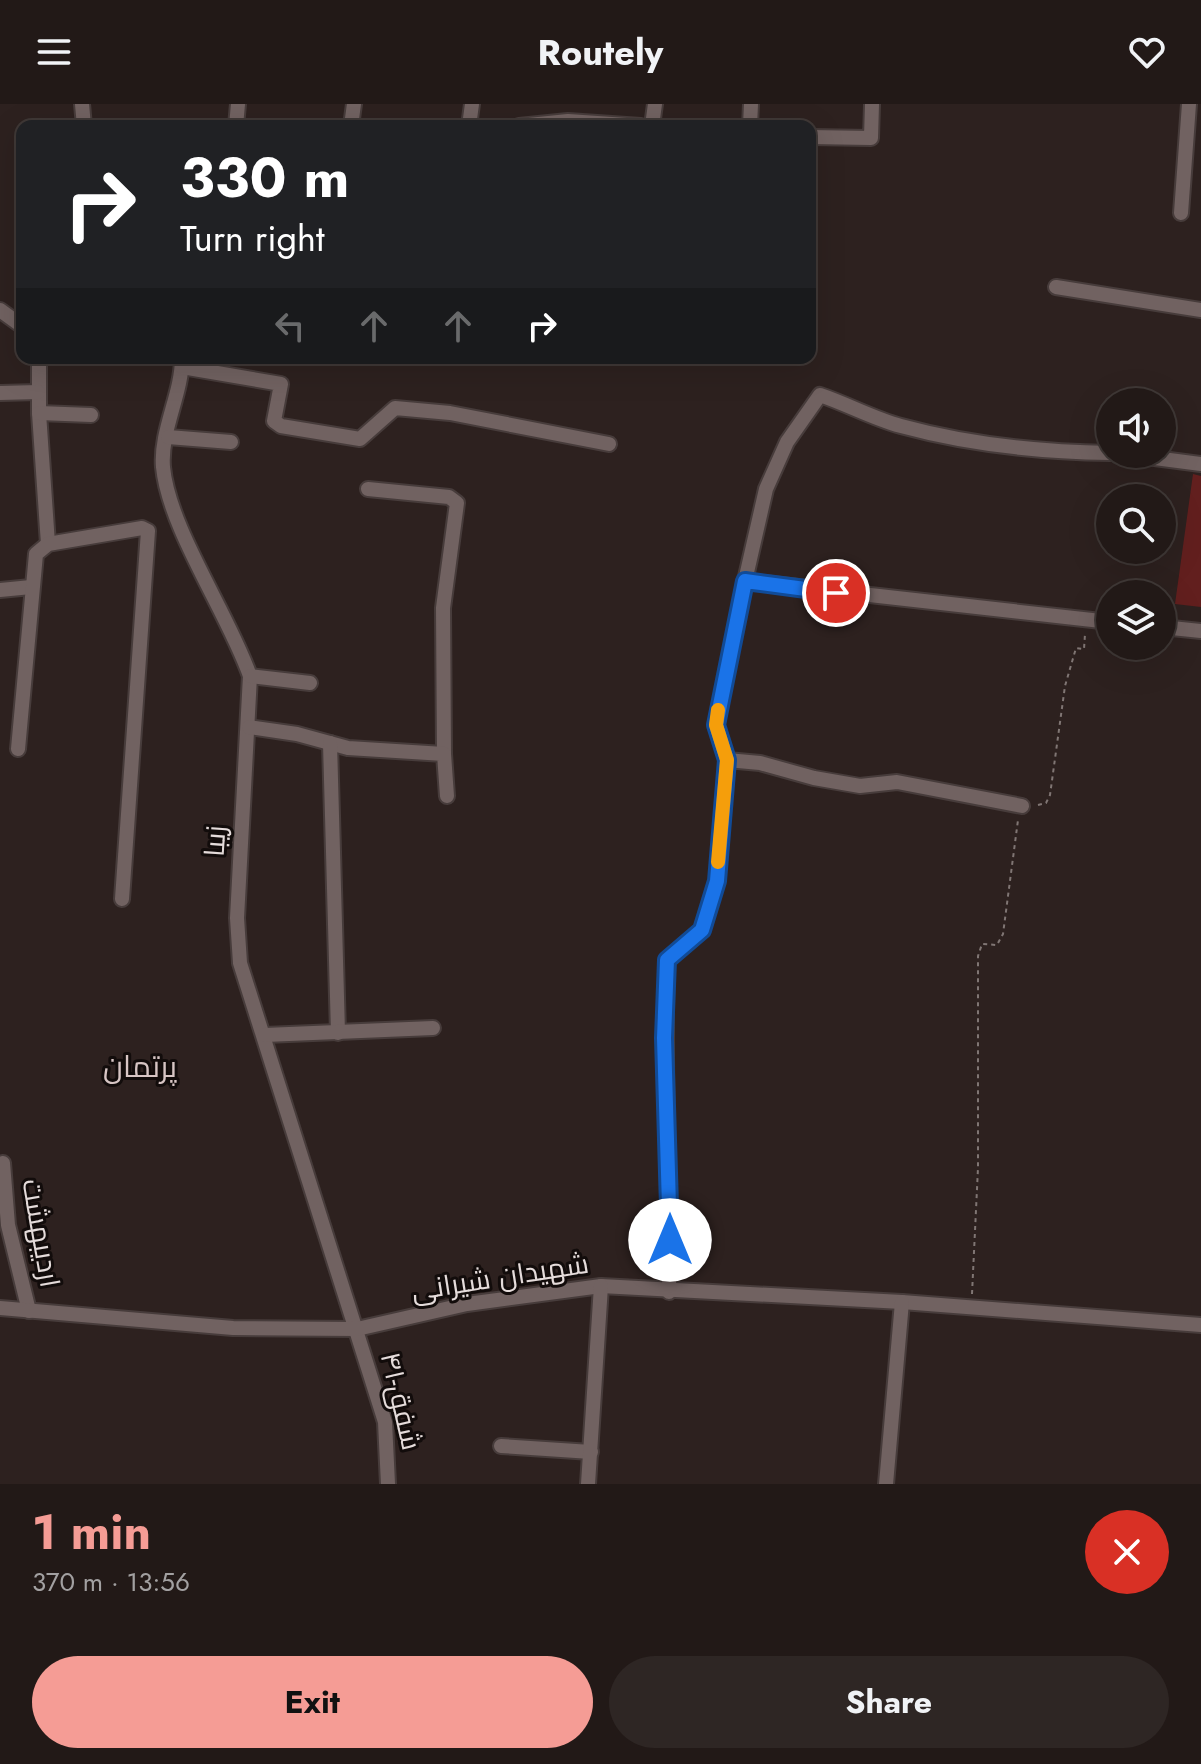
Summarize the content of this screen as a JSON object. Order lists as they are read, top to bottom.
{
  "streets": {
    "street": [
      "زیبا",
      "اردیبهشت",
      "شهیدان شیرانی",
      "شفق-۴۱"
    ]
  },
  "crossings": [
    ["زیبا", "شهیدان شیرانی"],
    ["زیبا", "شفق-۴۱"],
    ["اردیبهشت", "شهیدان شیرانی"],
    ["شهیدان شیرانی", "شفق-۴۱"]
  ],
  "districts": ["پرتمان"],
  "page": {
    "header": "Routely",
    "turn": ["330 m", "Turn right"],
    "heading": ["1 min", "370 m · 13:56"],
    "buttons": ["Exit", "Share"]
  }
}
